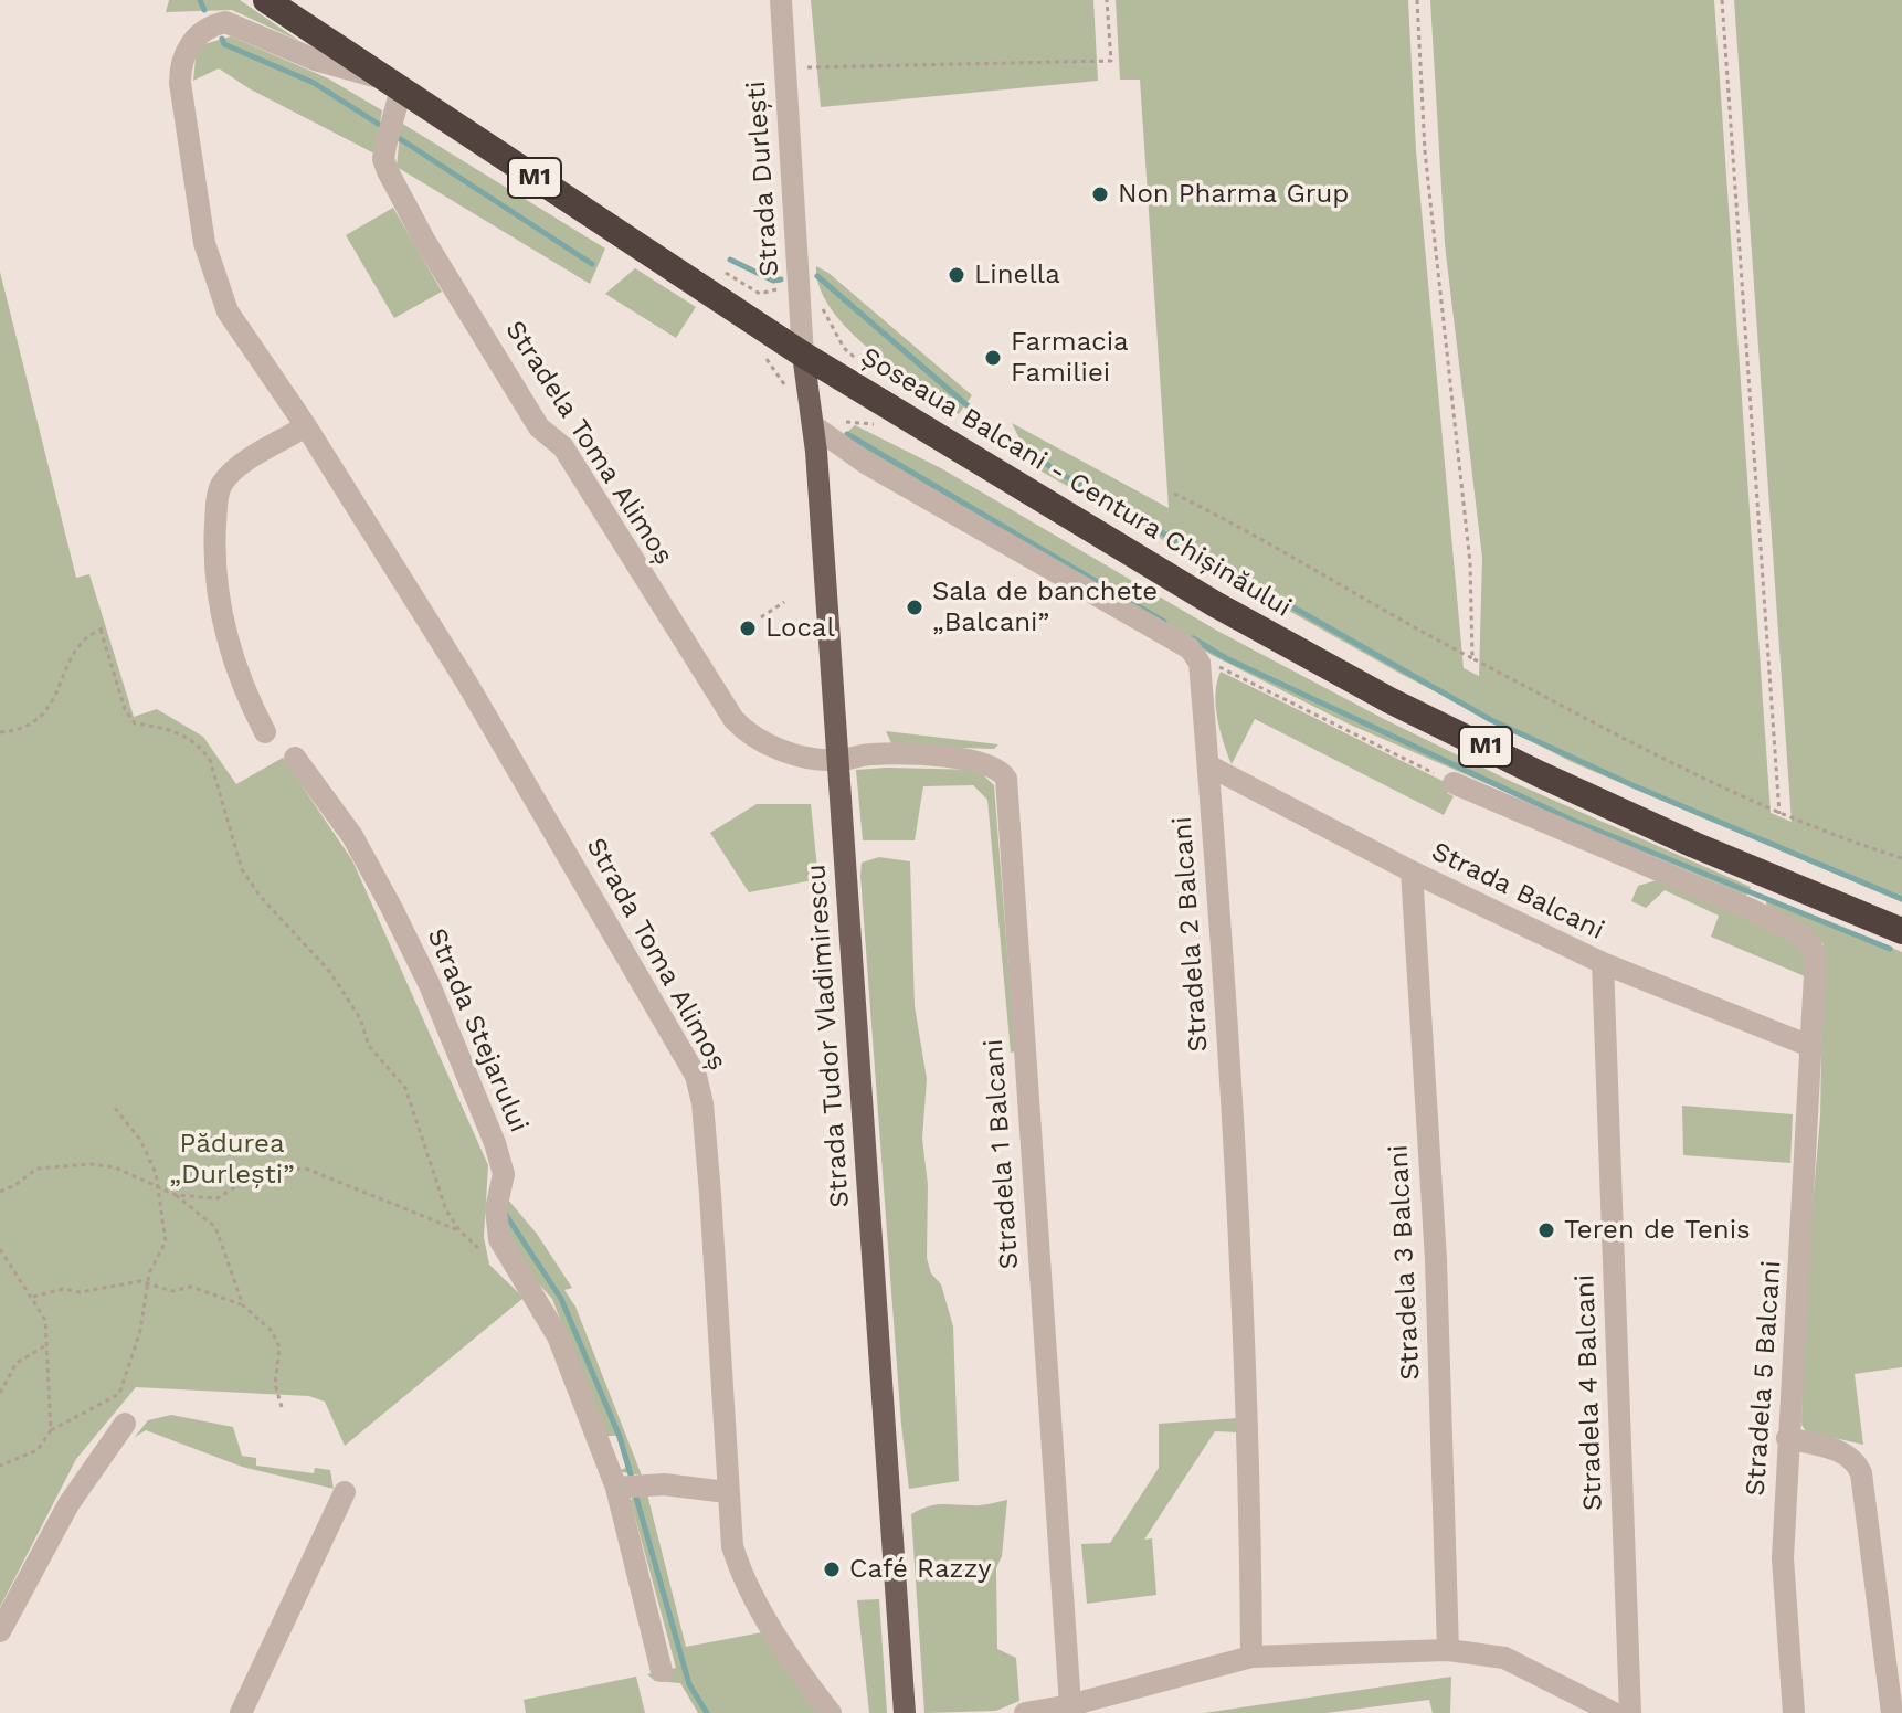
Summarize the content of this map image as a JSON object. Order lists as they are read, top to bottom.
{
  "streets": {
    "highway": ["M1", "Șoseaua Balcani - Centura Chișinăului"],
    "main road": ["Strada Tudor Vladimirescu"],
    "street": [
      "Strada Durlești",
      "Stradela Toma Alimoș",
      "Strada Balcani",
      "Stradela 2 Balcani",
      "Strada Toma Alimoș",
      "Strada Stejarului",
      "Stradela 1 Balcani",
      "Stradela 3 Balcani",
      "Stradela 5 Balcani",
      "Stradela 4 Balcani"
    ]
  },
  "crossings": [
    ["Strada Durlești", "Șoseaua Balcani - Centura Chișinăului"],
    ["Strada Durlești", "Strada Tudor Vladimirescu"],
    ["Stradela Toma Alimoș", "Șoseaua Balcani - Centura Chișinăului"],
    ["Stradela Toma Alimoș", "Strada Toma Alimoș"],
    ["Stradela Toma Alimoș", "Strada Tudor Vladimirescu"],
    ["Stradela Toma Alimoș", "Stradela 1 Balcani"],
    ["Șoseaua Balcani - Centura Chișinăului", "Strada Toma Alimoș"],
    ["Șoseaua Balcani - Centura Chișinăului", "Strada Tudor Vladimirescu"],
    ["Șoseaua Balcani - Centura Chișinăului", "Stradela 5 Balcani"],
    ["Strada Balcani", "Stradela 2 Balcani"],
    ["Strada Balcani", "Stradela 3 Balcani"],
    ["Strada Balcani", "Stradela 5 Balcani"],
    ["Strada Balcani", "Stradela 4 Balcani"],
    ["Strada Tudor Vladimirescu", "Stradela 1 Balcani"]
  ],
  "parks": ["Pădurea „Durlești”"],
  "places": [
    "Non Pharma Grup",
    "Linella",
    "Farmacia Familiei",
    "Sala de banchete „Balcani”",
    "Local",
    "Teren de Tenis",
    "Café Razzy"
  ]
}
